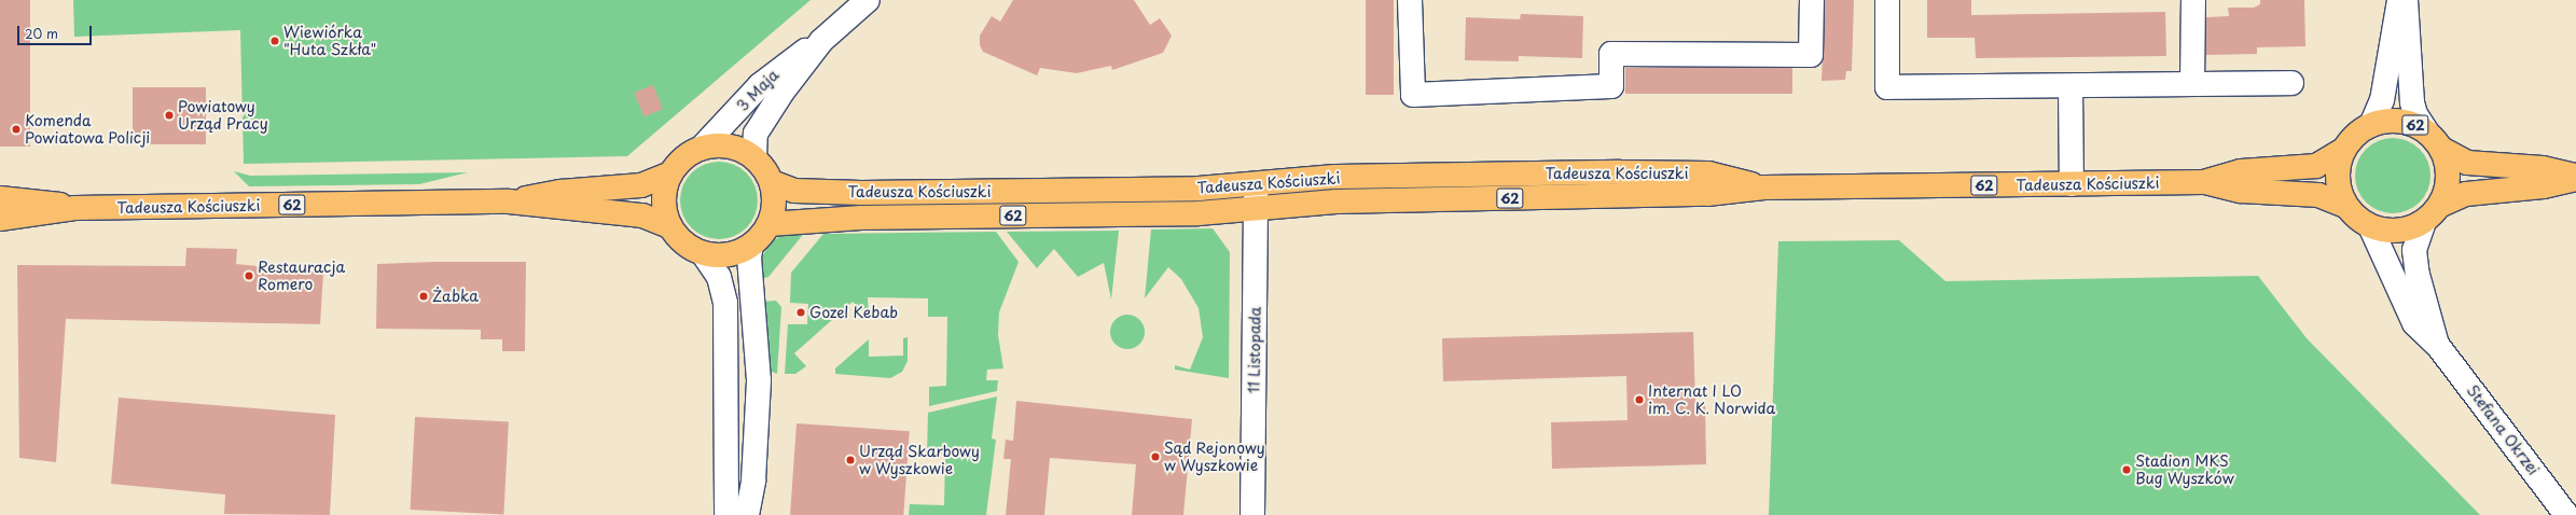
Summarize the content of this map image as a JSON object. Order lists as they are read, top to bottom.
{
  "streets": {
    "main road": ["62", "Tadeusza Kościuszki"],
    "street": ["3 Maja", "11 Listopada", "Stefana Okrzei"]
  },
  "crossings": [
    ["3 Maja", "Tadeusza Kościuszki"],
    ["62", "Tadeusza Kościuszki"],
    ["62", "Stefana Okrzei"],
    ["Tadeusza Kościuszki", "11 Listopada"],
    ["Tadeusza Kościuszki", "Stefana Okrzei"]
  ],
  "places": [
    "Wiewiórka \"Huta Szkła\"",
    "Powiatowy Urząd Pracy",
    "Komenda Powiatowa Policji",
    "Restauracja Romero",
    "Żabka",
    "Gozel Kebab",
    "Internat I LO im. C. K. Norwida",
    "Sąd Rejonowy w Wyszkowie",
    "Urząd Skarbowy w Wyszkowie",
    "Stadion MKS Bug Wyszków"
  ],
  "scale_bar": "20 m"
}
